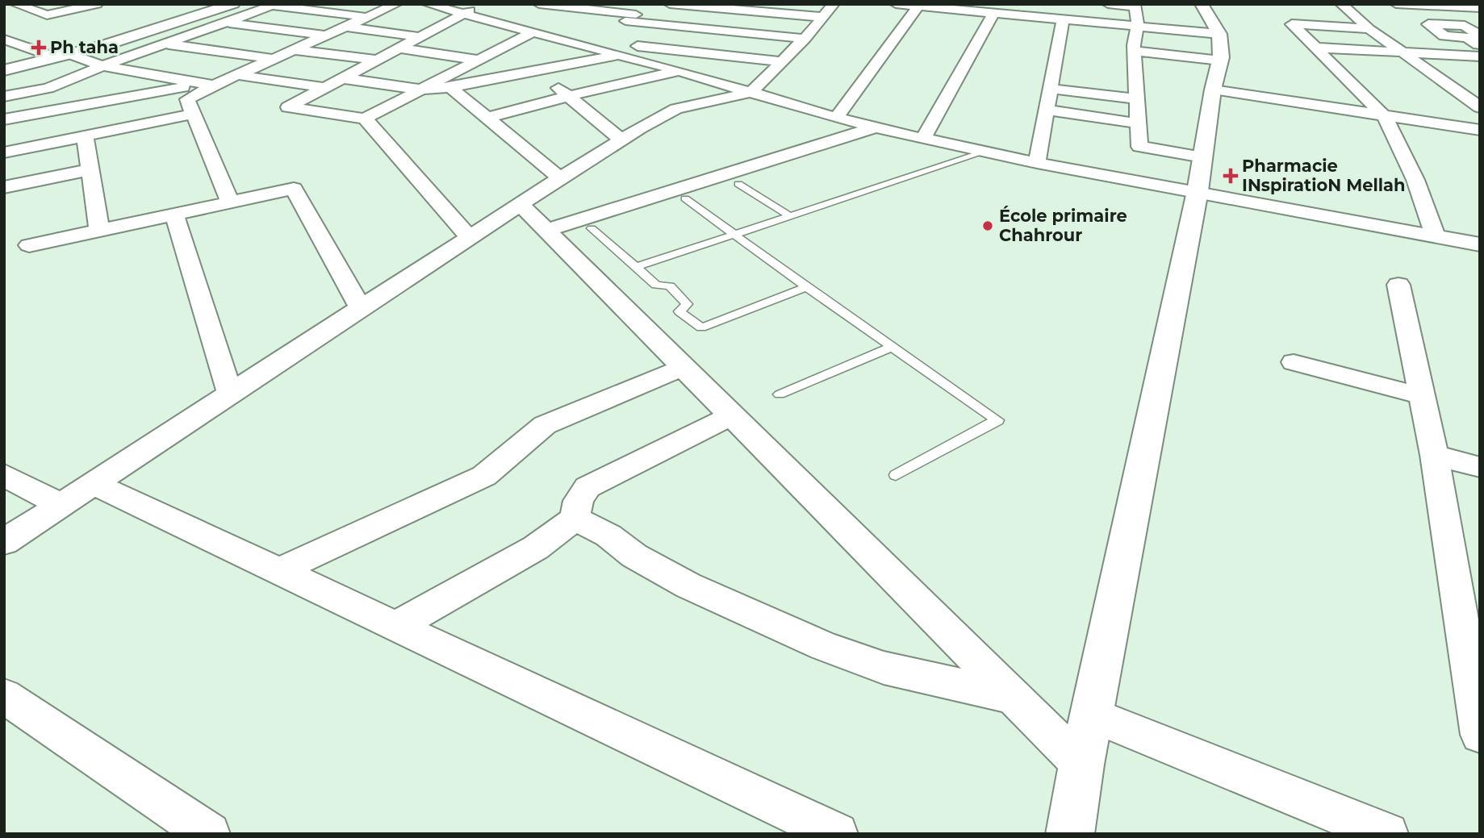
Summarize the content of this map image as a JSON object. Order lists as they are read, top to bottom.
{
  "places": {
    "health": ["Ph taha", "Pharmacie INspiratioN Mellah"],
    "other": ["École primaire Chahrour"]
  }
}
